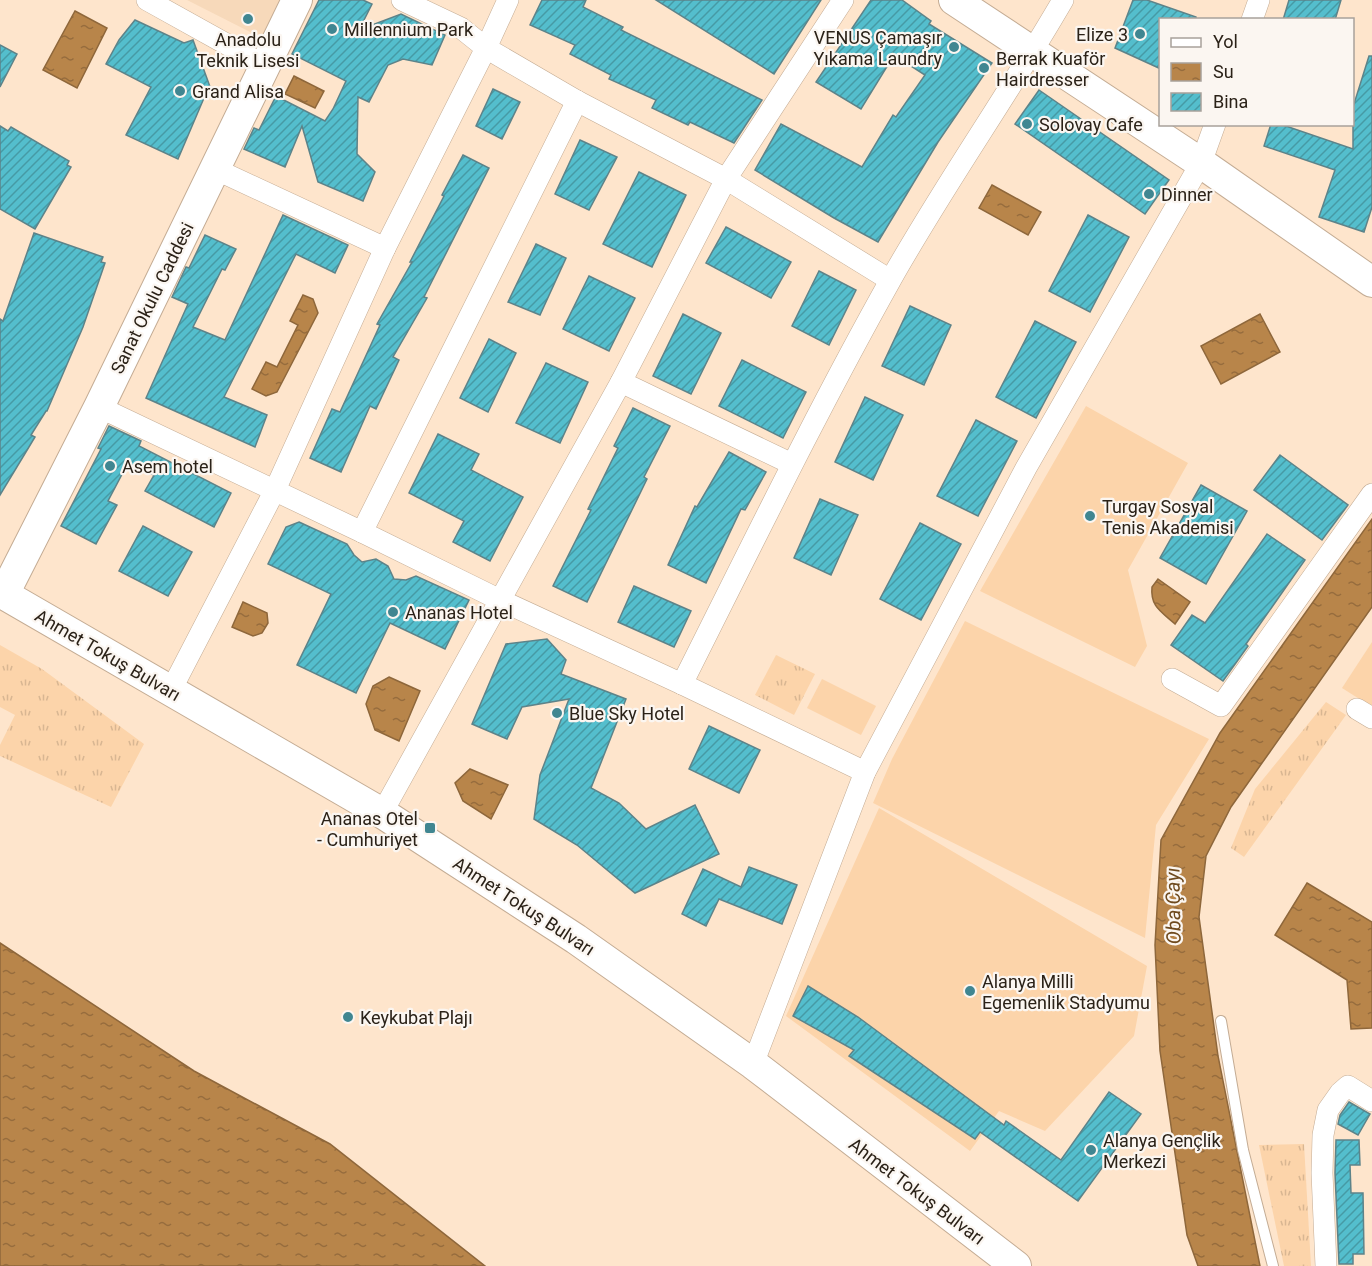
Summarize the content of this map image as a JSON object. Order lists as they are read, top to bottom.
{
  "streets": {
    "main road": ["Sanat Okulu Caddesi", "Ahmet Tokuş Bulvarı"]
  },
  "crossings": [
    ["Sanat Okulu Caddesi", "Ahmet Tokuş Bulvarı"]
  ],
  "water": ["Oba Çayı"],
  "places": {
    "other": [
      "Anadolu Teknik Lisesi",
      "Millennium Park",
      "Elize 3",
      "VENUS Çamaşır Yıkama Laundry",
      "Berrak Kuaför Hairdresser",
      "Grand Alisa",
      "Solovay Cafe",
      "Dinner",
      "Asem hotel",
      "Turgay Sosyal Tenis Akademisi",
      "Ananas Hotel",
      "Blue Sky Hotel",
      "Alanya Milli Egemenlik Stadyumu",
      "Keykubat Plajı",
      "Alanya Gençlik Merkezi"
    ],
    "transit": ["Ananas Otel - Cumhuriyet"]
  },
  "legend": ["Yol", "Su", "Bina"]
}
